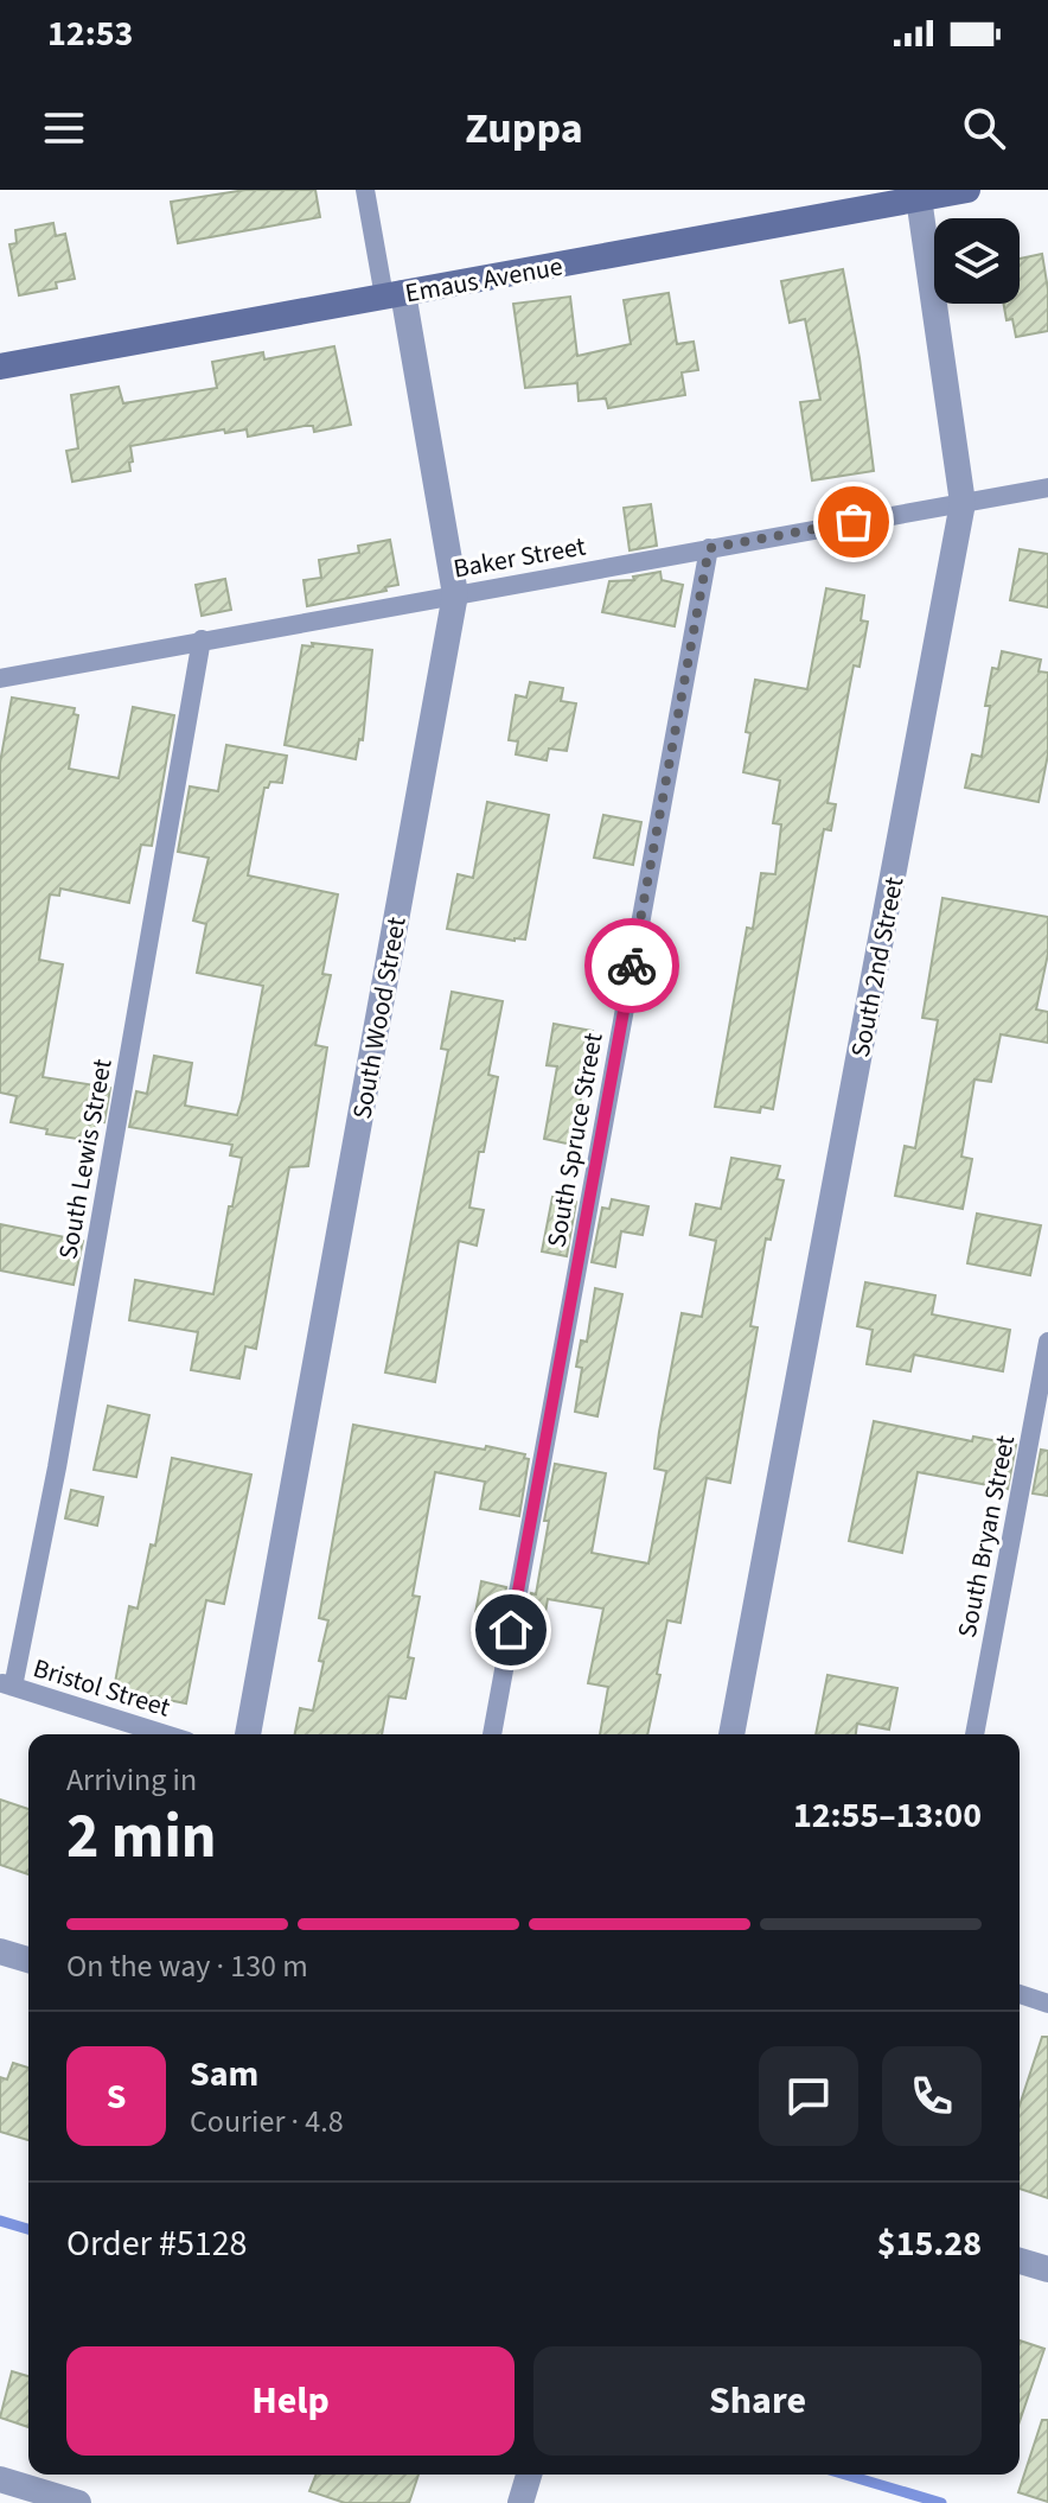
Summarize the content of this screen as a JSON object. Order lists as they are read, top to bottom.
{
  "streets": {
    "main road": ["Emaus Avenue"],
    "street": ["South 2nd Street", "South Wood Street"],
    "lane": [
      "Baker Street",
      "South Spruce Street",
      "South Lewis Street",
      "South Bryan Street",
      "Bristol Street"
    ]
  },
  "crossings": [
    ["Emaus Avenue", "South 2nd Street"],
    ["Emaus Avenue", "South Wood Street"],
    ["Baker Street", "South 2nd Street"],
    ["Baker Street", "South Wood Street"],
    ["Baker Street", "South Spruce Street"],
    ["Baker Street", "South Lewis Street"],
    ["South Lewis Street", "Bristol Street"]
  ],
  "page": {
    "status": "12:53",
    "header": "Zuppa",
    "heading": ["2 min", "Arriving in", "12:55–13:00"],
    "panel": [
      "Sam",
      "Courier · 4.8",
      "Order #5128",
      "$15.28"
    ],
    "bar": "On the way · 130 m",
    "round": "S",
    "buttons": ["Help", "Share"]
  }
}
